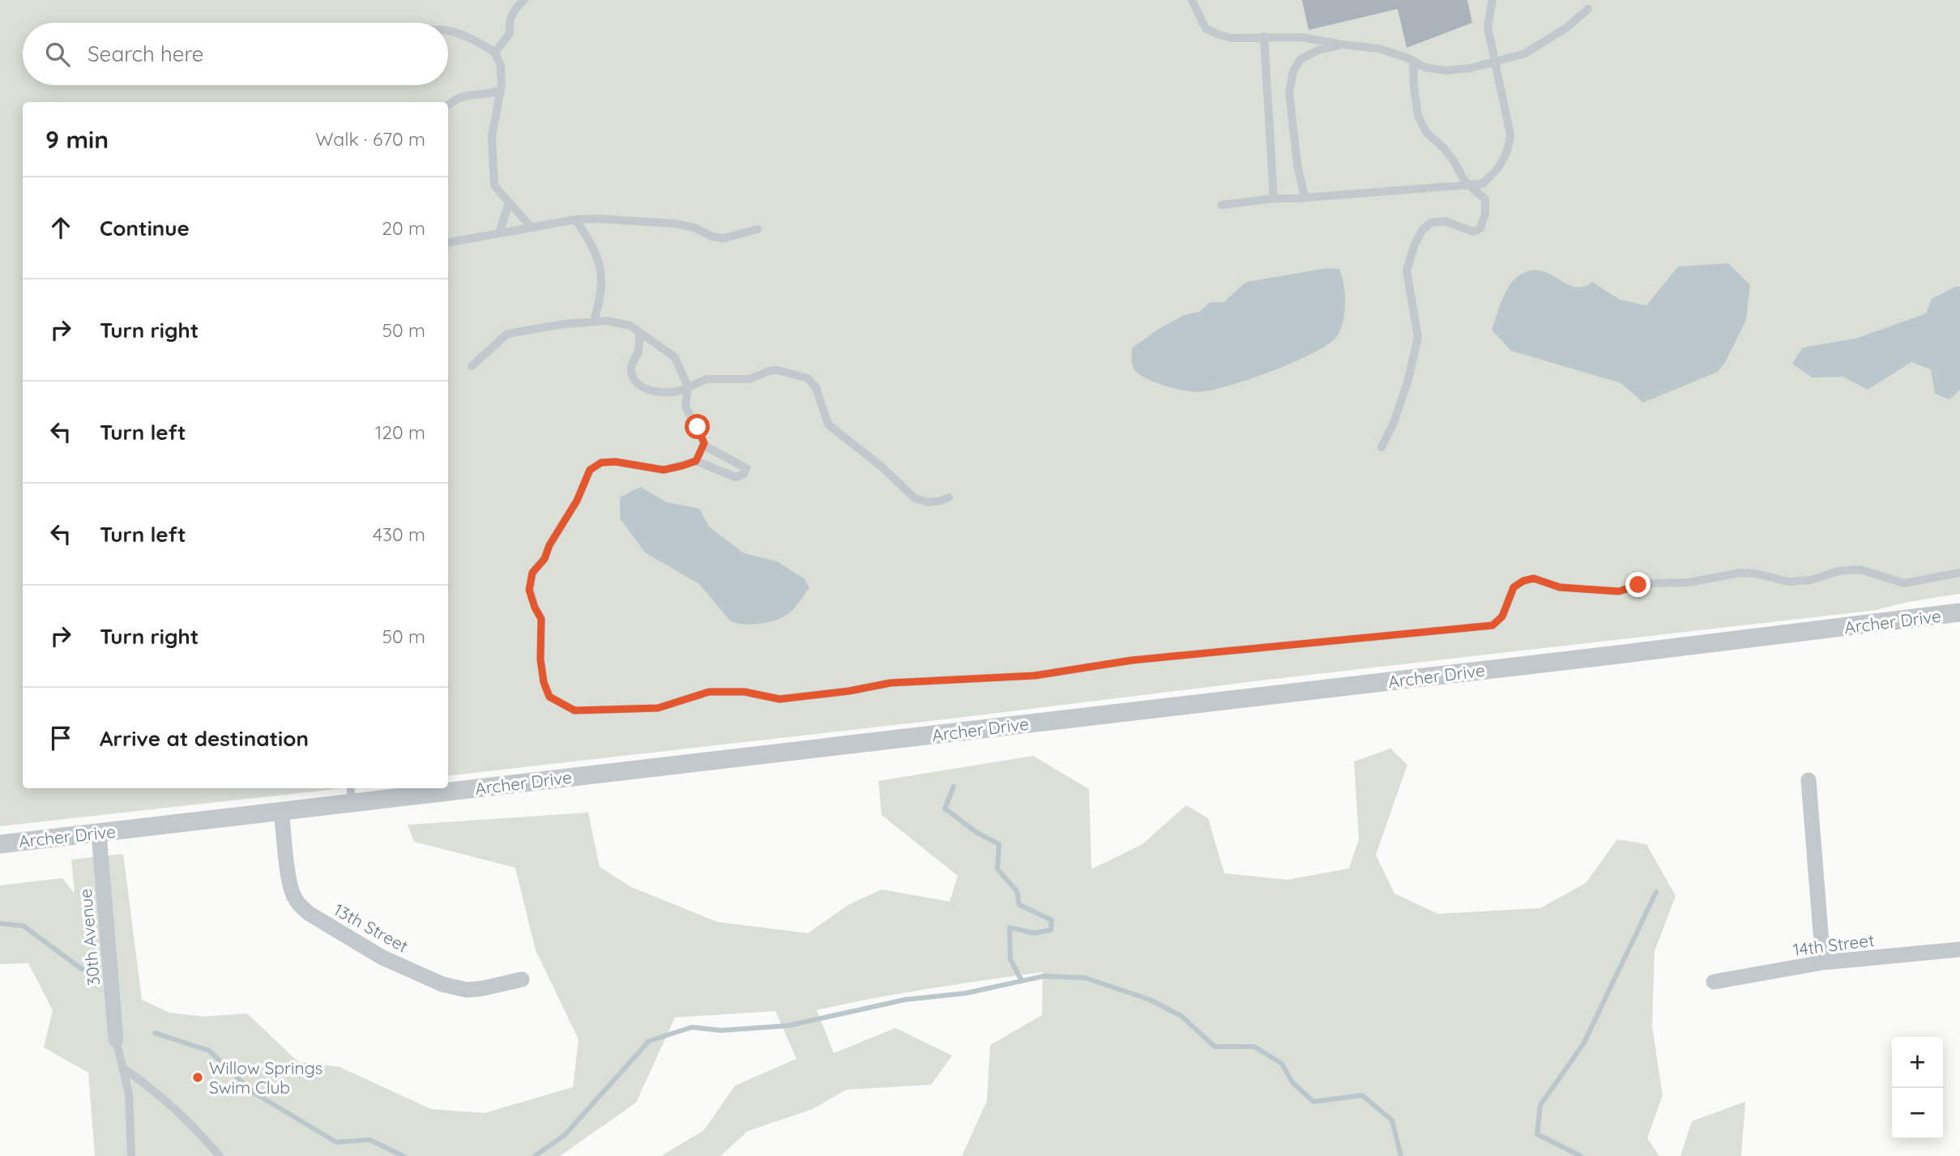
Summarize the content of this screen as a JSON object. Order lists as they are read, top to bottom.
{
  "streets": {
    "street": [
      "Archer Drive",
      "13th Street",
      "30th Avenue",
      "14th Street"
    ]
  },
  "crossings": [
    ["Archer Drive", "13th Street"],
    ["Archer Drive", "30th Avenue"]
  ],
  "places": ["Willow Springs Swim Club"],
  "page": {
    "search": "Search here",
    "heading": ["9 min", "Walk · 670 m"],
    "list": [
      ["Continue", "20 m"],
      ["Turn right", "50 m"],
      ["Turn left", "120 m"],
      ["Turn left", "430 m"],
      ["Turn right", "50 m"],
      "Arrive at destination"
    ],
    "map_buttons": ["+", "−"]
  }
}
